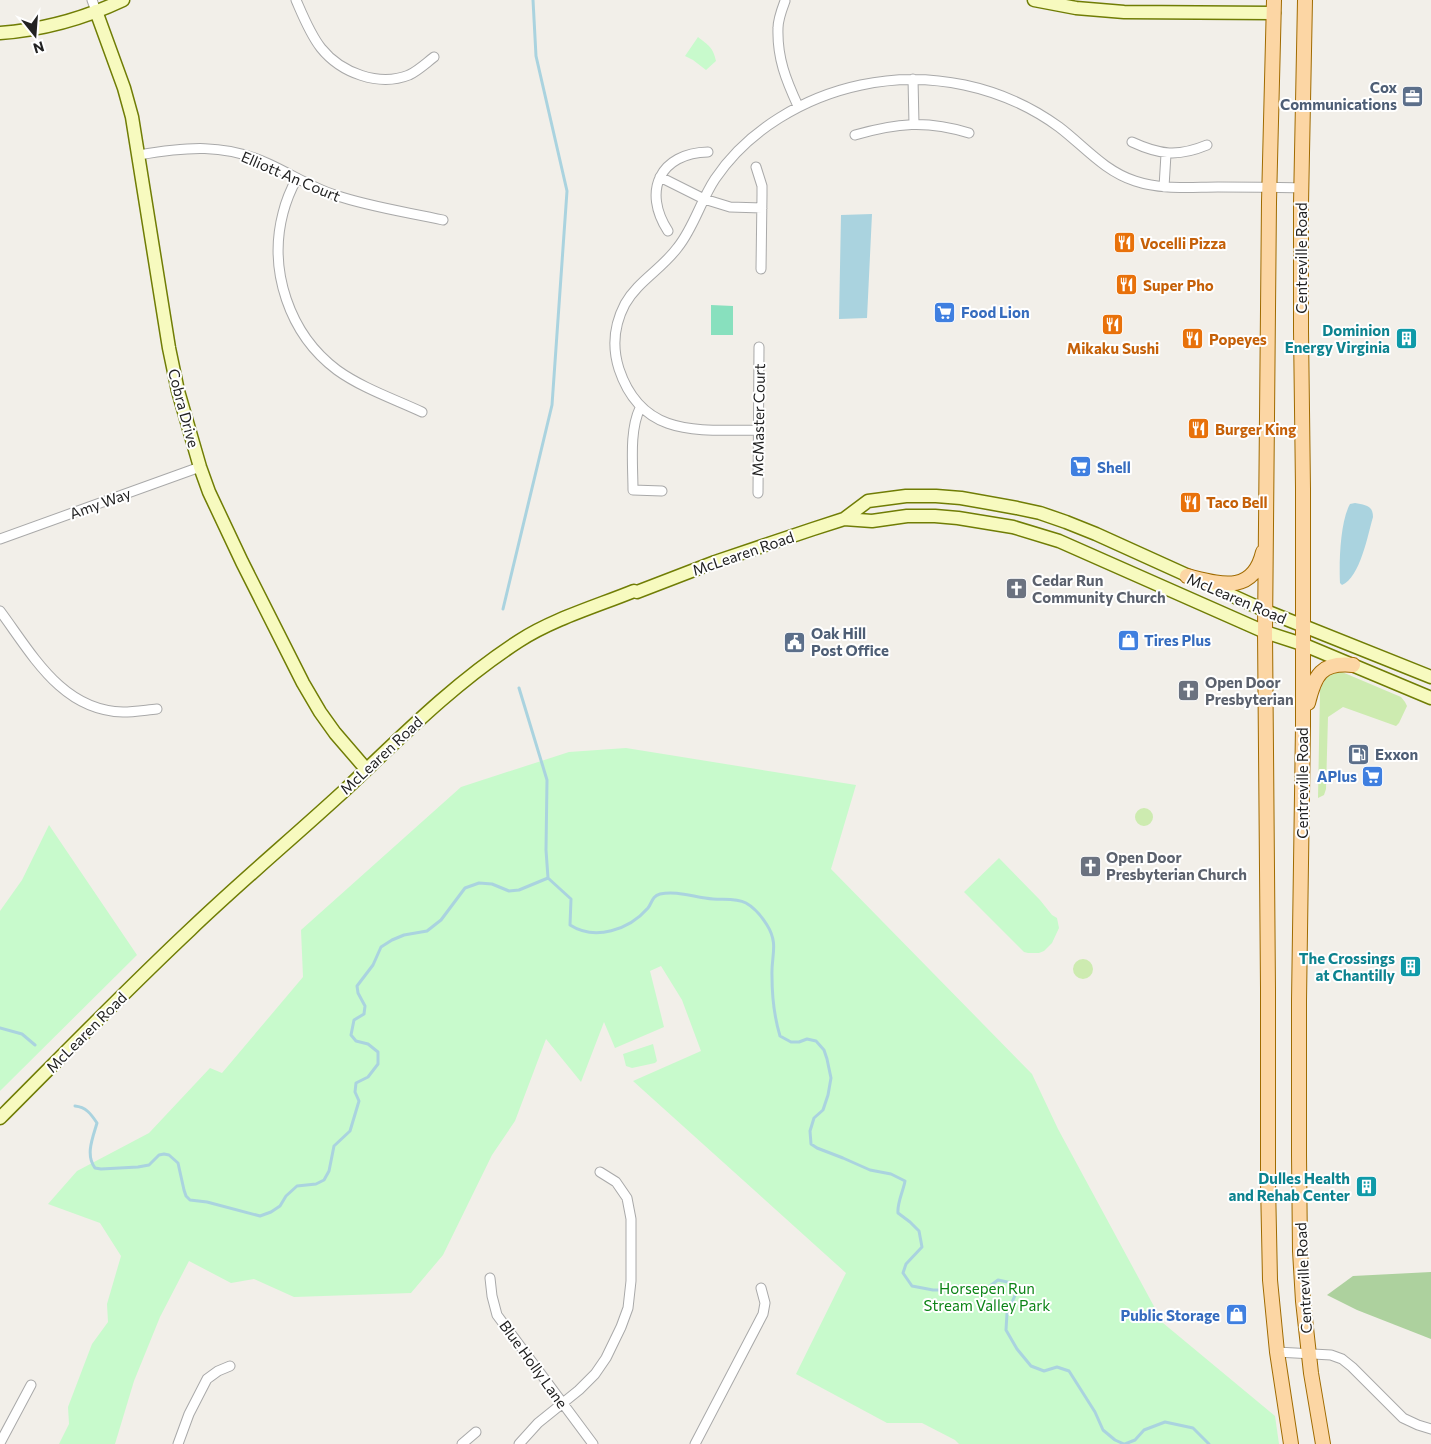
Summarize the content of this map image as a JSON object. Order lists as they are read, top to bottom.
{
  "streets": {
    "main road": ["Centreville Road", "Cobra Drive", "McLearen Road"],
    "street": [
      "Elliott An Court",
      "McMaster Court",
      "Amy Way",
      "Blue Holly Lane"
    ]
  },
  "crossings": [
    ["Elliott An Court", "Cobra Drive"],
    ["Centreville Road", "McLearen Road"],
    ["Cobra Drive", "Amy Way"],
    ["Cobra Drive", "McLearen Road"]
  ],
  "parks": ["Horsepen Run Stream Valley Park"],
  "places": {
    "office": ["Cox Communications"],
    "restaurant": [
      "Vocelli Pizza",
      "Super Pho",
      "Mikaku Sushi",
      "Popeyes",
      "Burger King",
      "Taco Bell"
    ],
    "supermarket": ["Food Lion", "Shell", "APlus"],
    "building": ["Dominion Energy Virginia", "The Crossings at Chantilly", "Dulles Health and Rehab Center"],
    "church": ["Cedar Run Community Church", "Open Door Presbyterian", "Open Door Presbyterian Church"],
    "shop": ["Tires Plus", "Public Storage"],
    "public building": ["Oak Hill Post Office"],
    "fuel station": ["Exxon"]
  },
  "north": "bottom"
}
